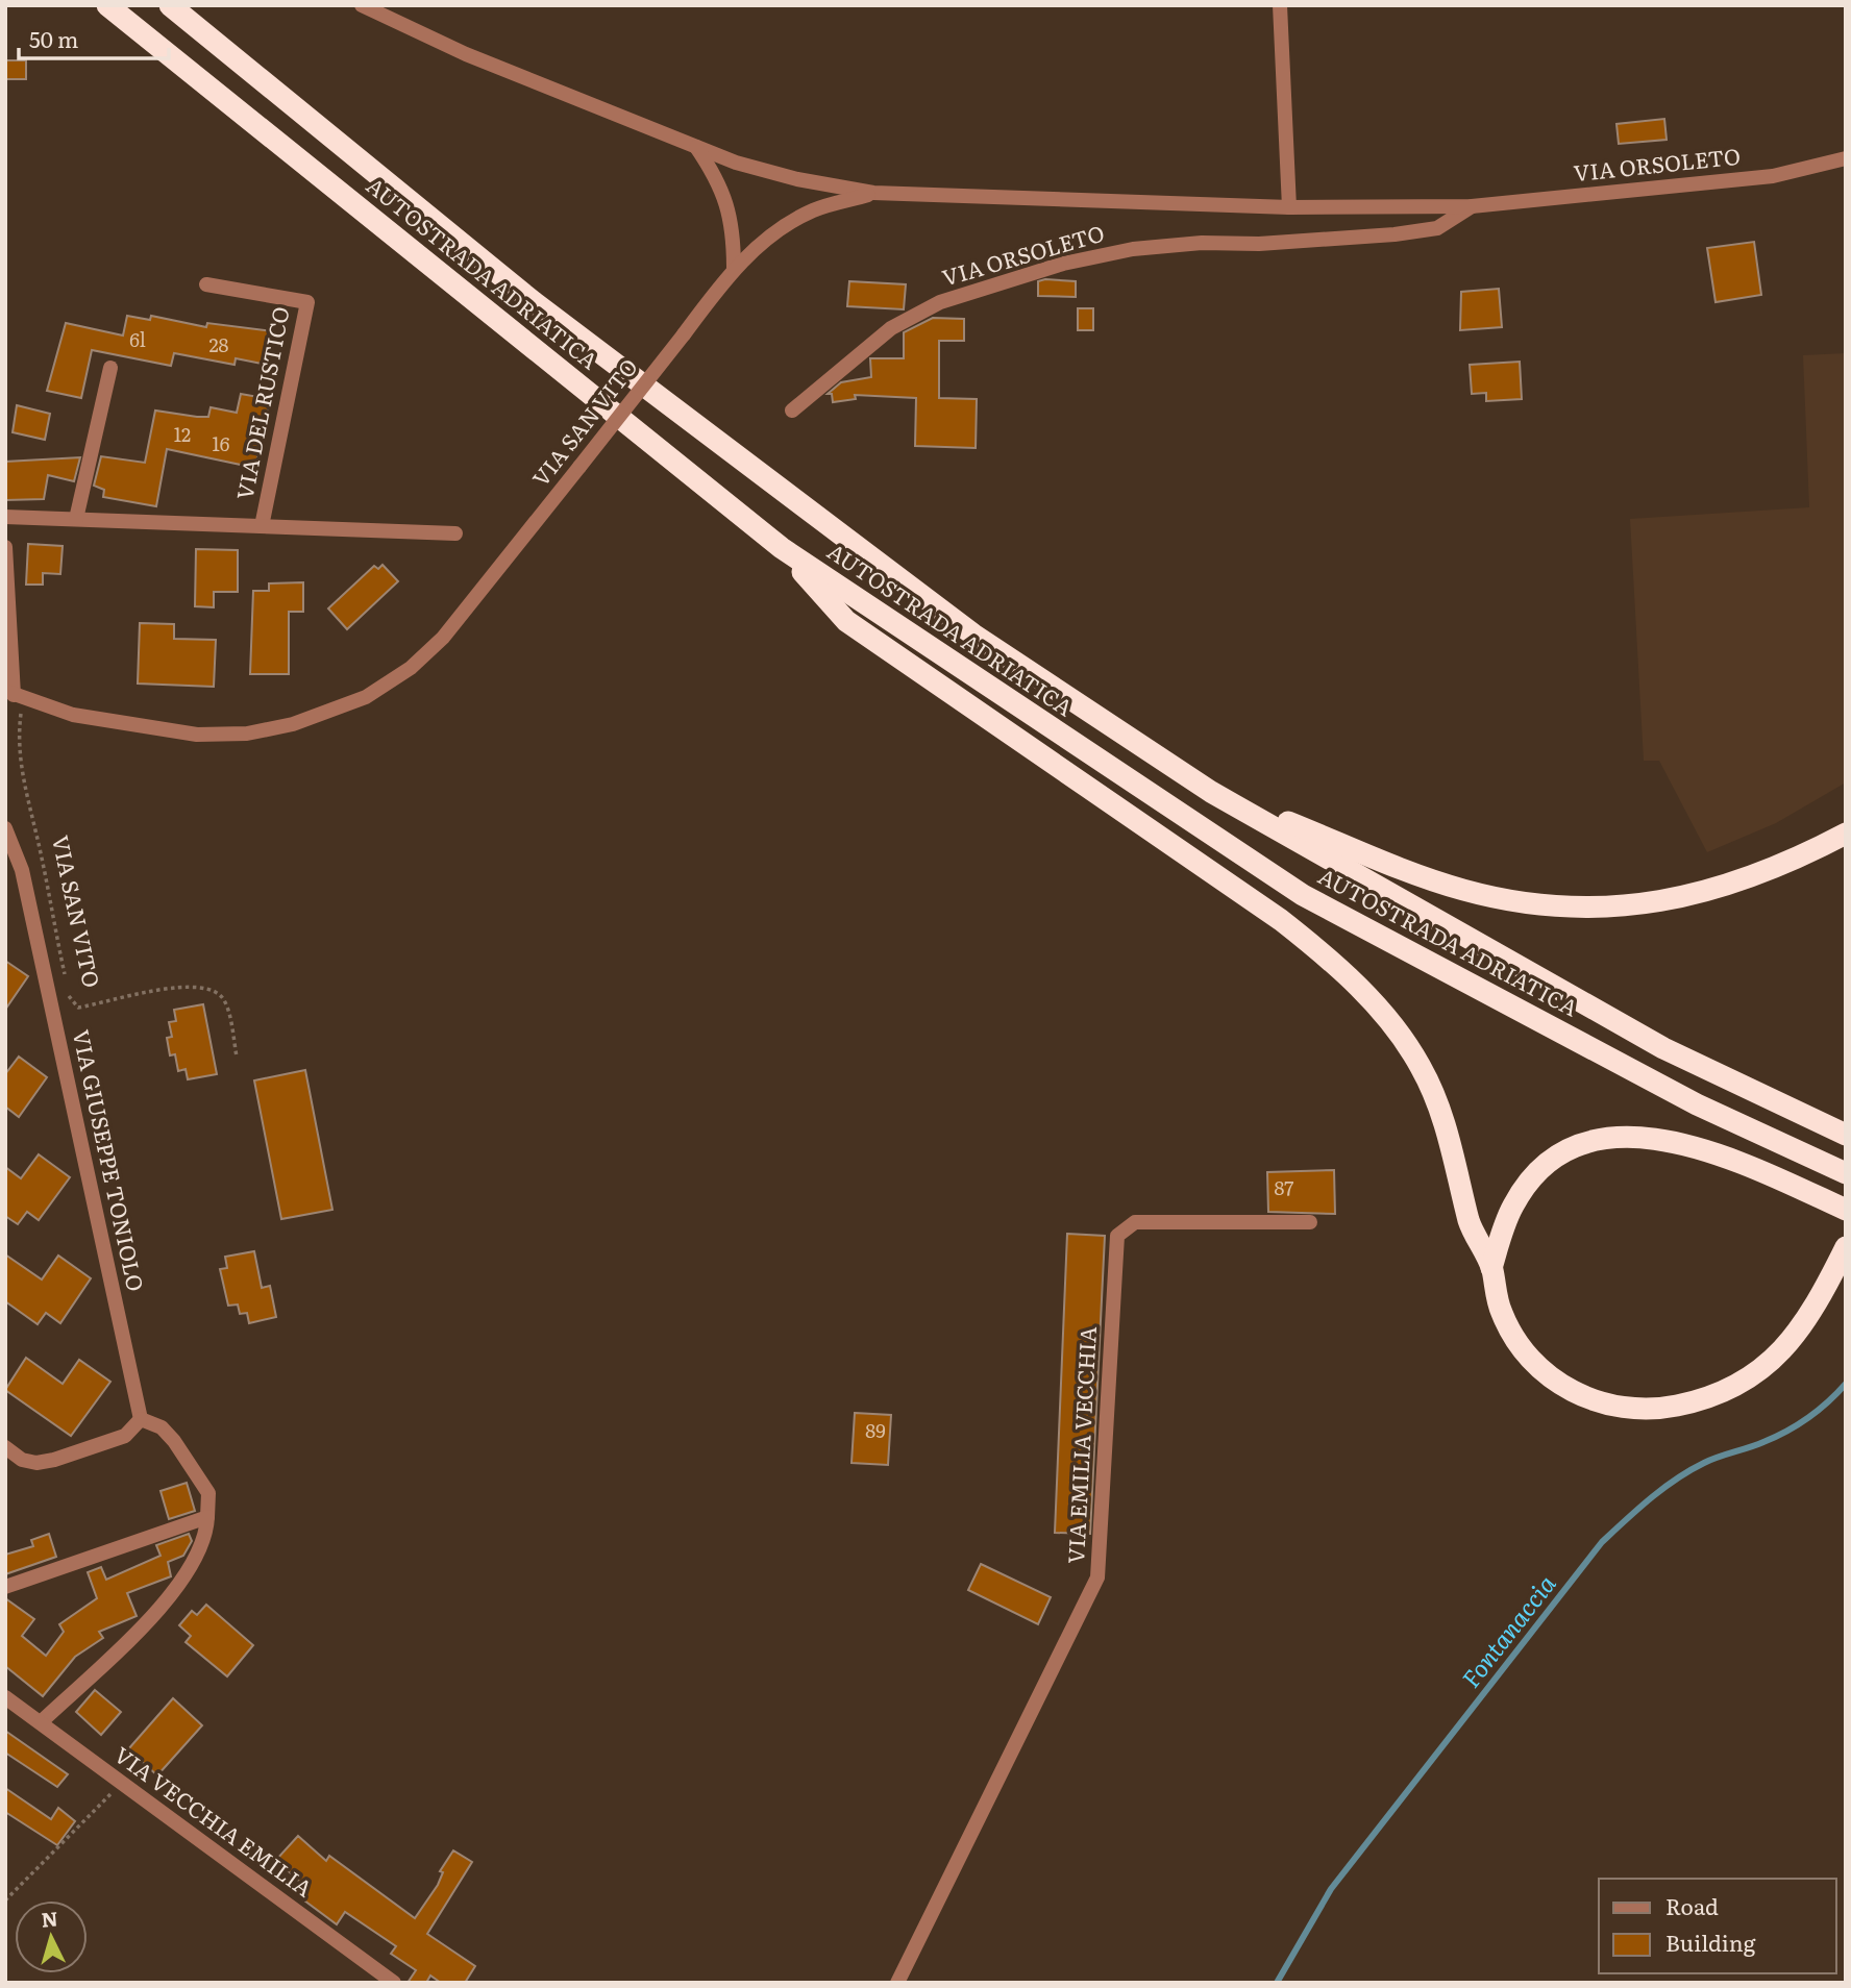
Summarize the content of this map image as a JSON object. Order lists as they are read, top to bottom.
{
  "streets": {
    "highway": ["AUTOSTRADA ADRIATICA"],
    "street": [
      "VIA ORSOLETO",
      "VIA DEL RUSTICO",
      "VIA SAN VITO",
      "VIA GIUSEPPE TONIOLO",
      "VIA EMILIA VECCHIA",
      "VIA VECCHIA EMILIA"
    ]
  },
  "crossings": [
    ["VIA ORSOLETO", "VIA SAN VITO"]
  ],
  "water": ["Fontanaccia"],
  "house_numbers": [
    "6l",
    "28",
    "12",
    "16",
    "87",
    "89"
  ],
  "legend": ["Road", "Building"],
  "scale_bar": "50 m",
  "north": "top"
}
